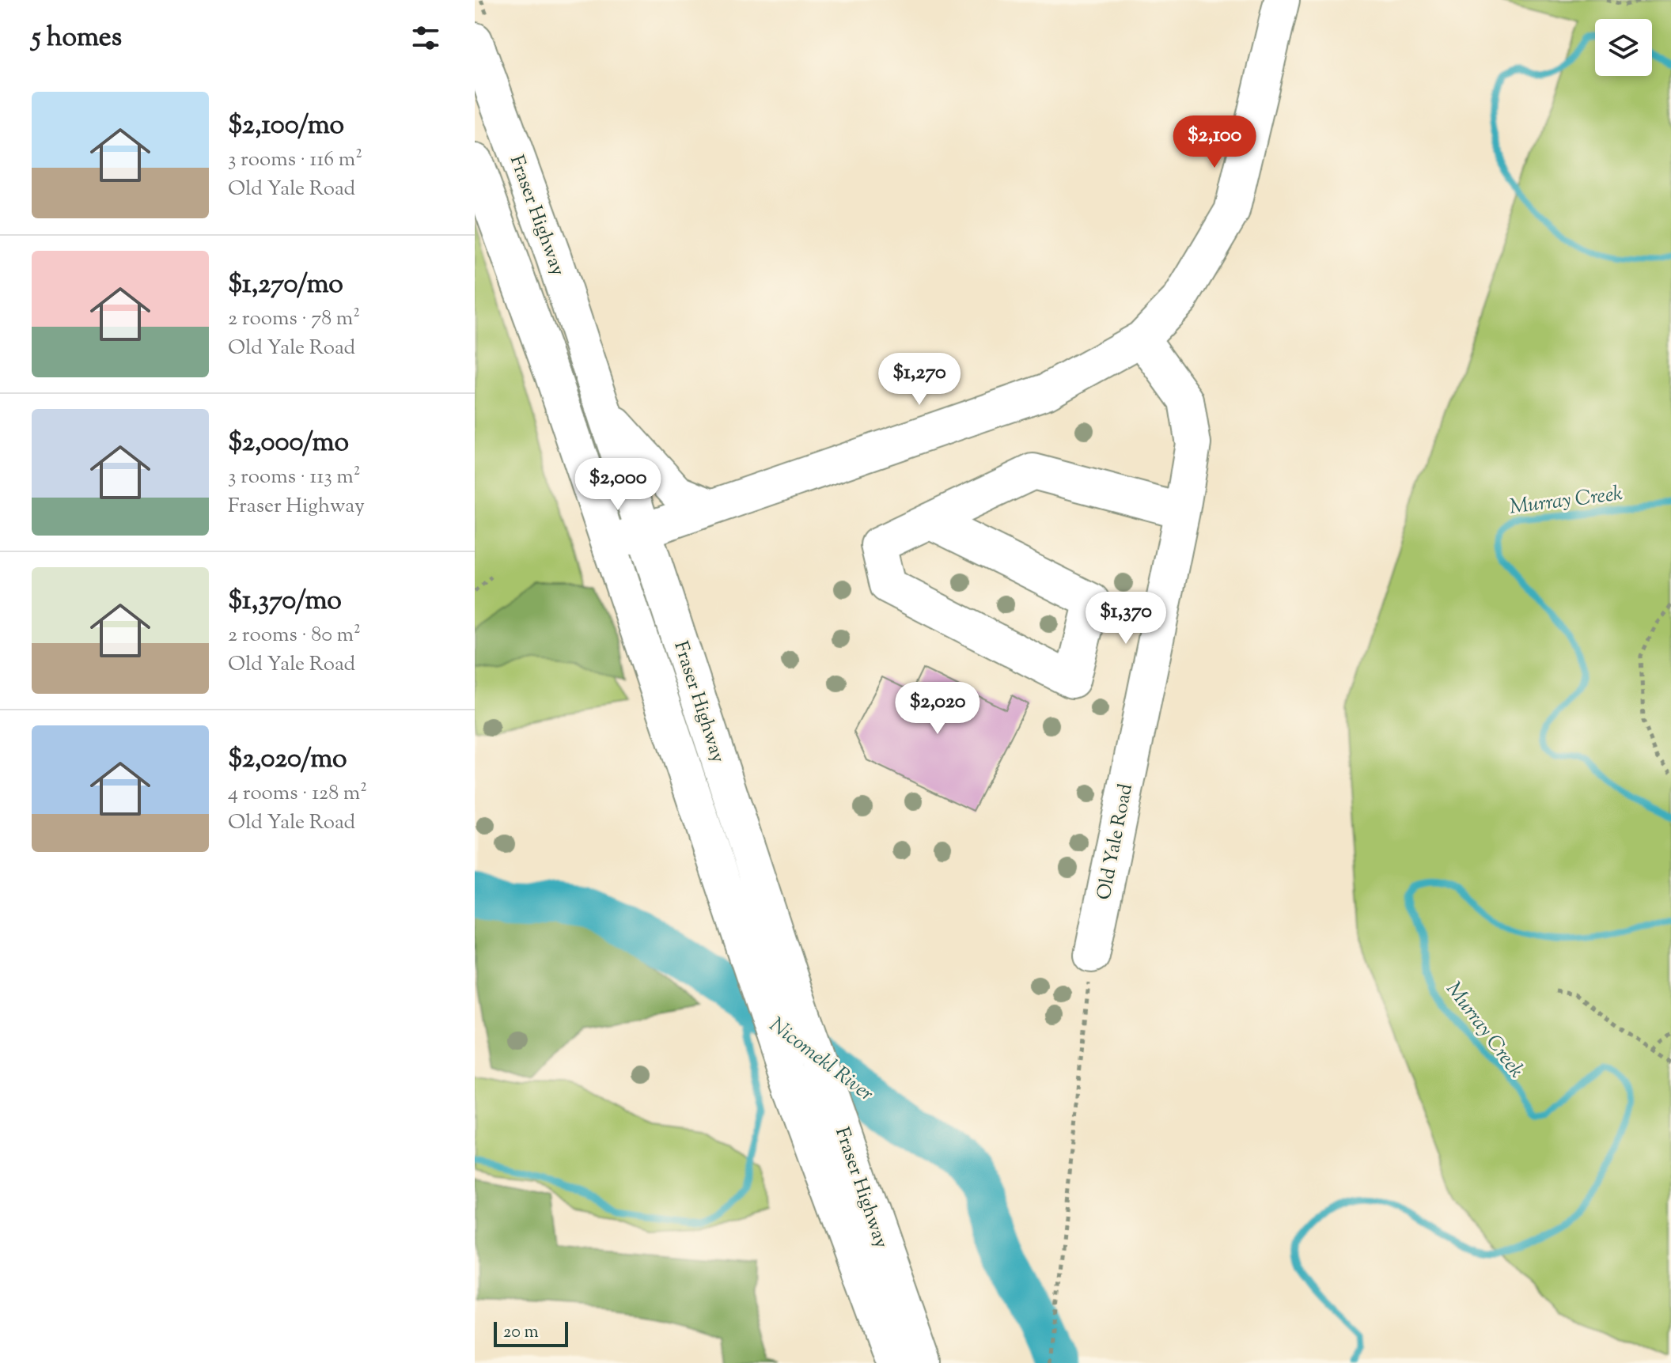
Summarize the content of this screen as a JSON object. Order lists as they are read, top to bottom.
{
  "streets": {
    "main road": ["Fraser Highway", "Old Yale Road"]
  },
  "water": ["Murray Creek", "Nicomekl River"],
  "scale_bar": "20 m",
  "page": {
    "heading": "5 homes",
    "list": [
      {
        "name": "$2,100/mo",
        "note": "3 rooms · 116 m² · Old Yale Road"
      },
      {
        "name": "$1,270/mo",
        "note": "2 rooms · 78 m² · Old Yale Road"
      },
      {
        "name": "$2,000/mo",
        "note": "3 rooms · 113 m² · Fraser Highway"
      },
      {
        "name": "$1,370/mo",
        "note": "2 rooms · 80 m² · Old Yale Road"
      },
      {
        "name": "$2,020/mo",
        "note": "4 rooms · 128 m² · Old Yale Road"
      }
    ],
    "price": [
      "$2,100",
      "$1,270",
      "$2,000",
      "$1,370",
      "$2,020"
    ],
    "scale": "20 m"
  }
}
